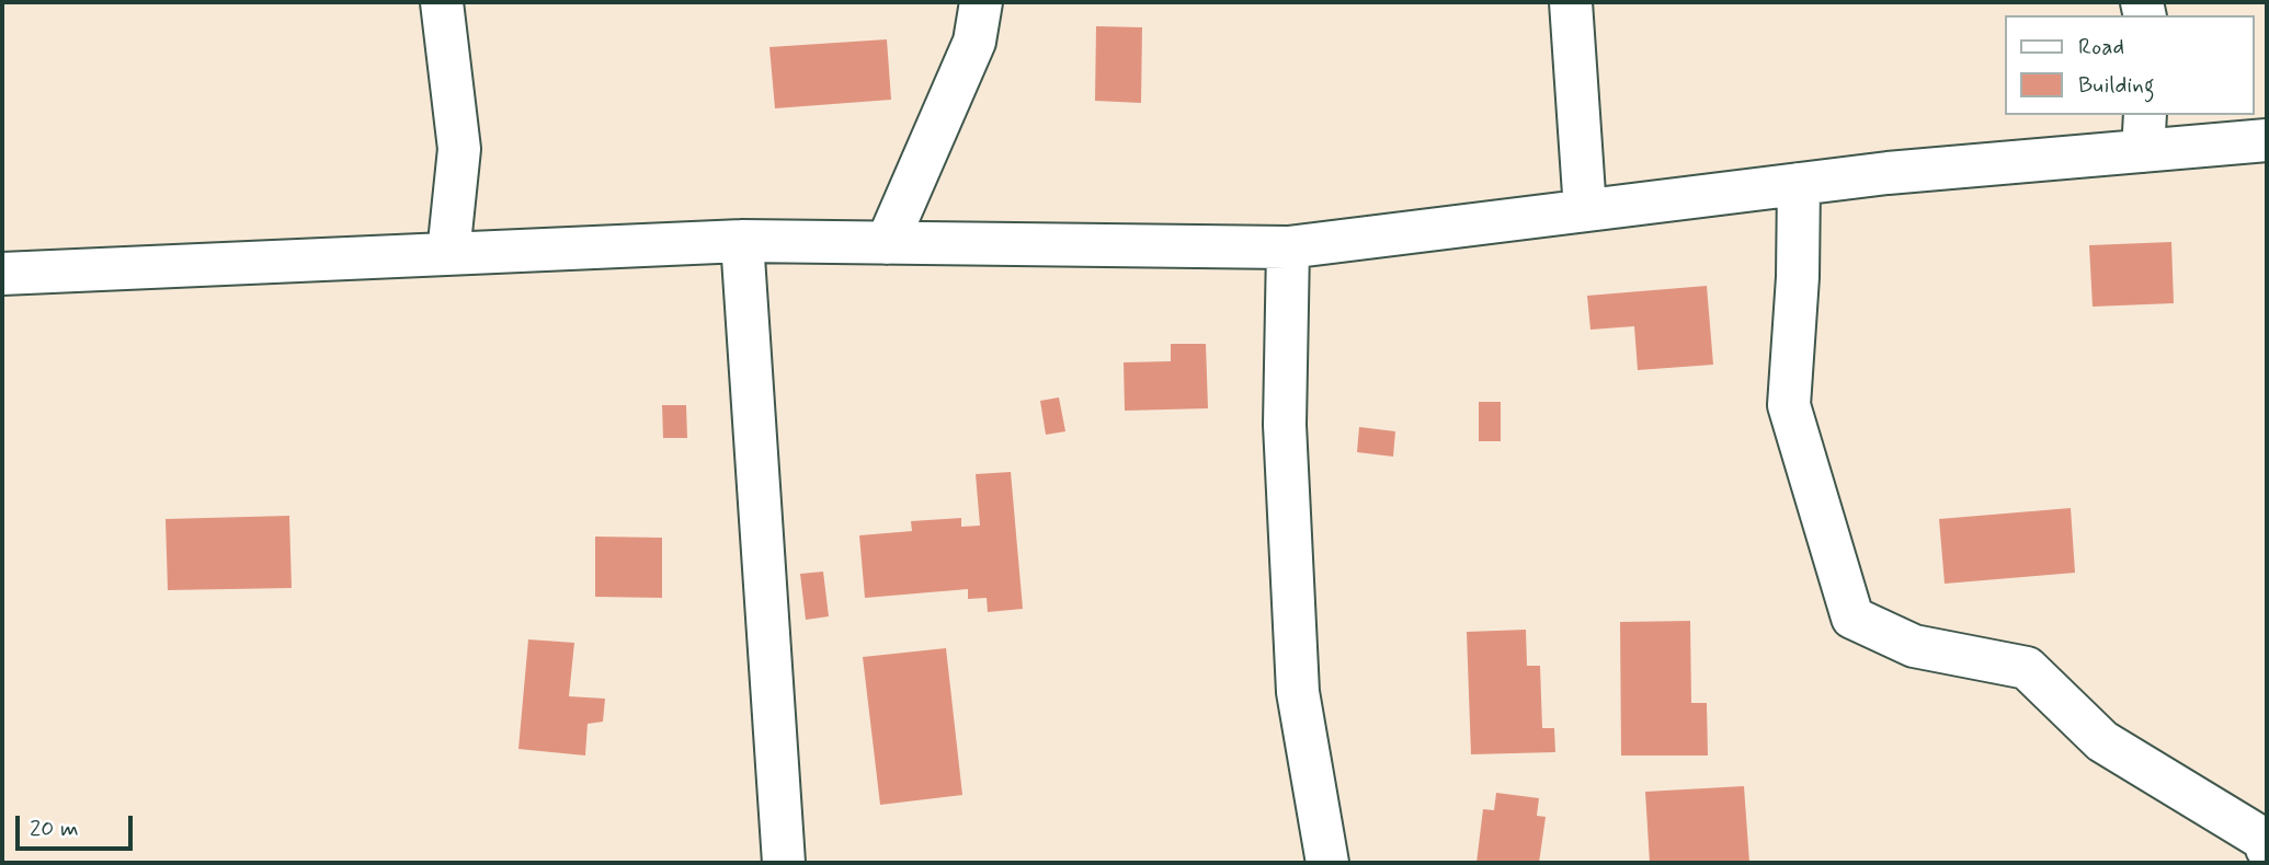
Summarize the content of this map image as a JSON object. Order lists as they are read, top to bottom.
{
  "legend": ["Road", "Building"],
  "scale_bar": "20 m"
}
